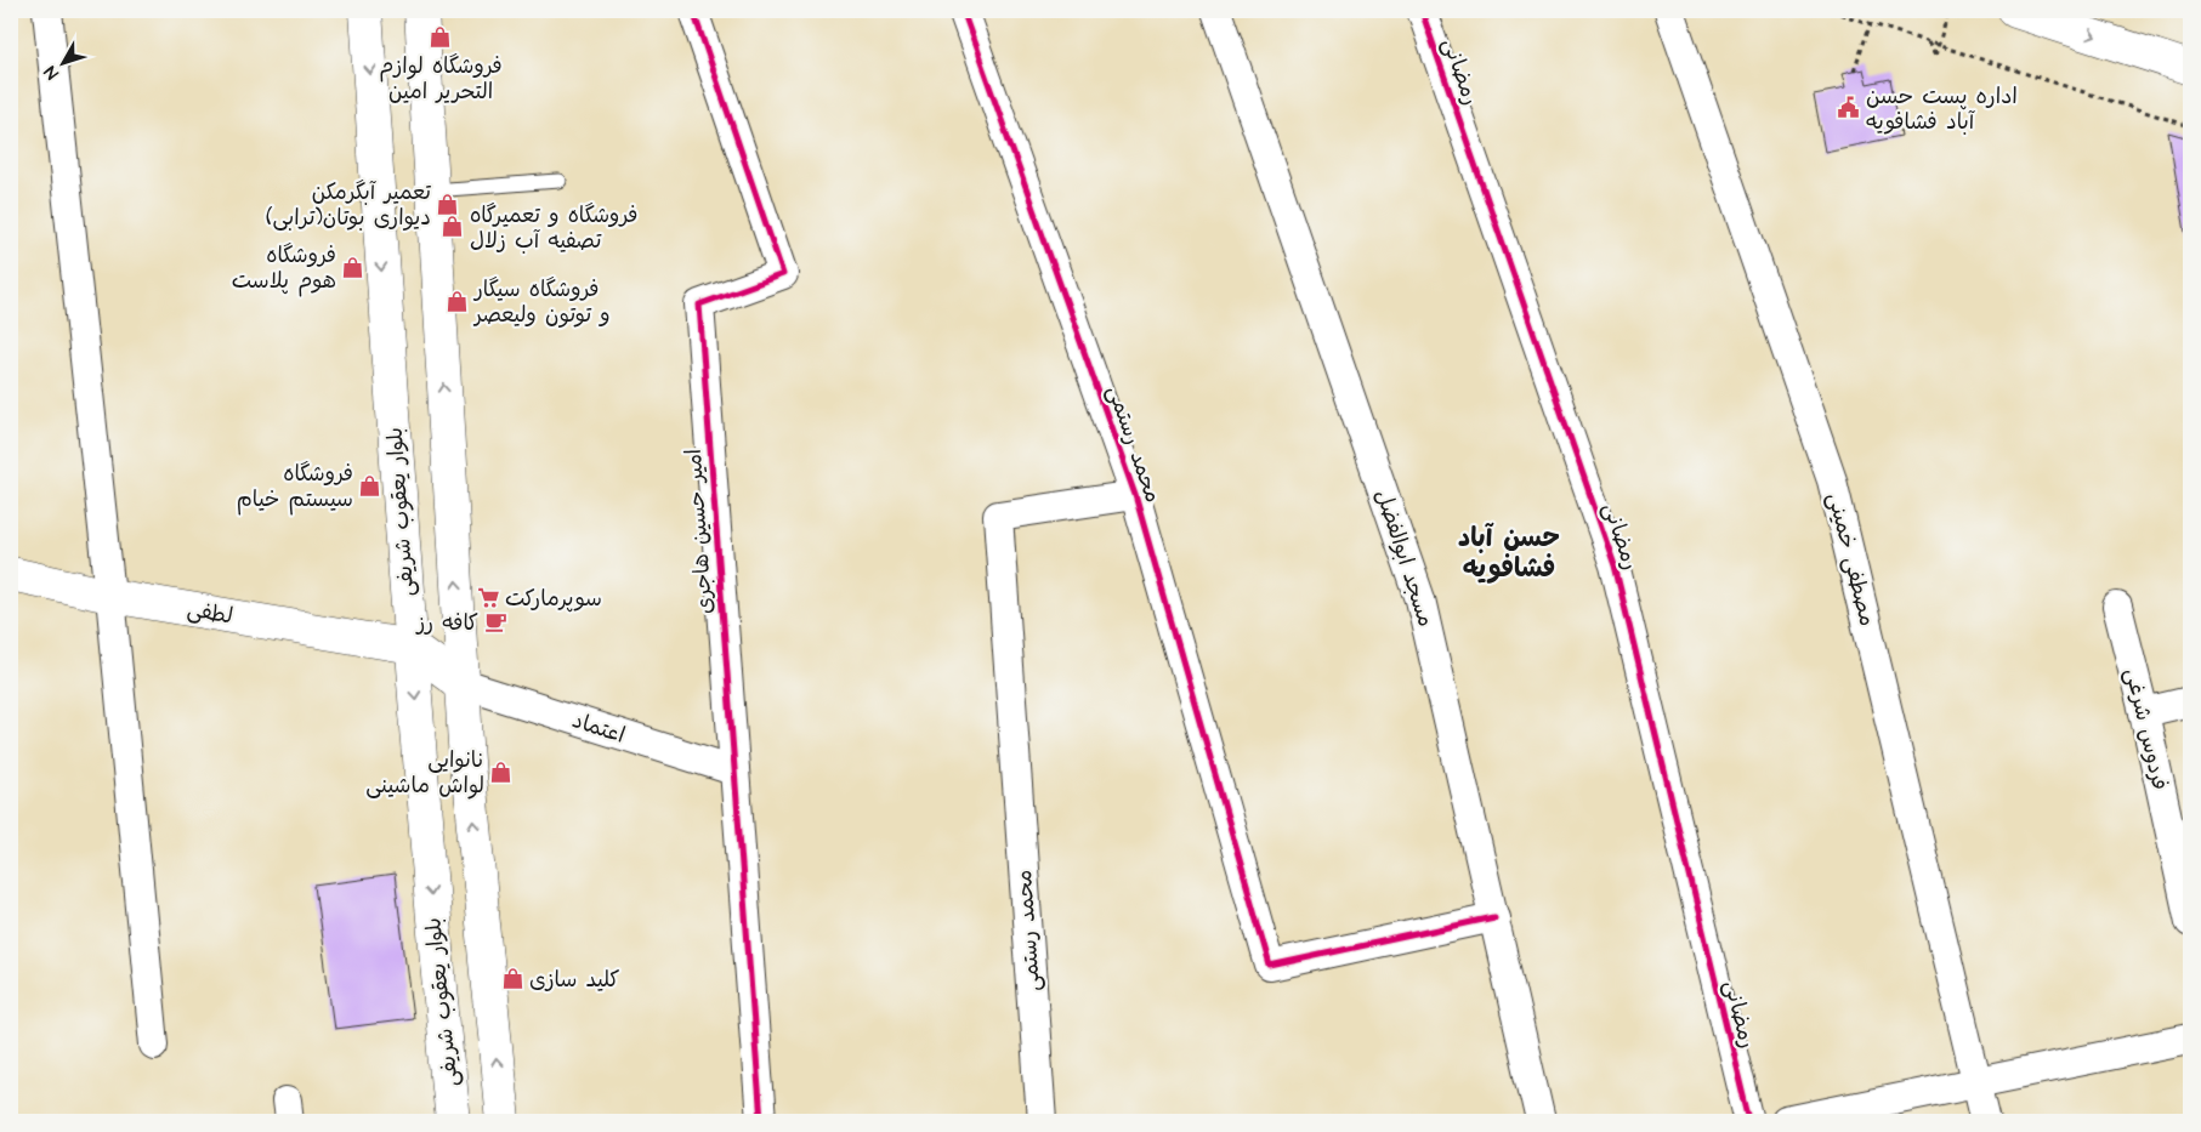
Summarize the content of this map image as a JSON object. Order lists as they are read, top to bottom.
{
  "streets": {
    "main road": ["بلوار یعقوب شریفی", "لطفی"],
    "street": [
      "رمضانی",
      "محمد رستمی",
      "امیر حسین هاجری",
      "مسجد ابوالفضل",
      "مصطفی خمینی",
      "اعتماد",
      "فردوس شرغی"
    ]
  },
  "crossings": [
    ["محمد رستمی", "مسجد ابوالفضل"],
    ["بلوار یعقوب شریفی", "لطفی"],
    ["امیر حسین هاجری", "اعتماد"]
  ],
  "districts": ["حسن آباد فشافویه"],
  "places": {
    "shop": [
      "فروشگاه لوازم التحریر امین",
      "تعمیر آبگرمکن دیواری بوتان(ترابی)",
      "فروشگاه و تعمیرگاه تصفیه آب زلال",
      "فروشگاه هوم پلاست",
      "فروشگاه سیگار و توتون ولیعصر",
      "فروشگاه سیستم خیام",
      "نانوایی لواش ماشینی",
      "کلید سازی"
    ],
    "public building": ["اداره پست حسن آباد فشافویه"],
    "supermarket": ["سوپرمارکت"],
    "cafe": ["کافه رز"]
  },
  "north": "bottom left"
}
